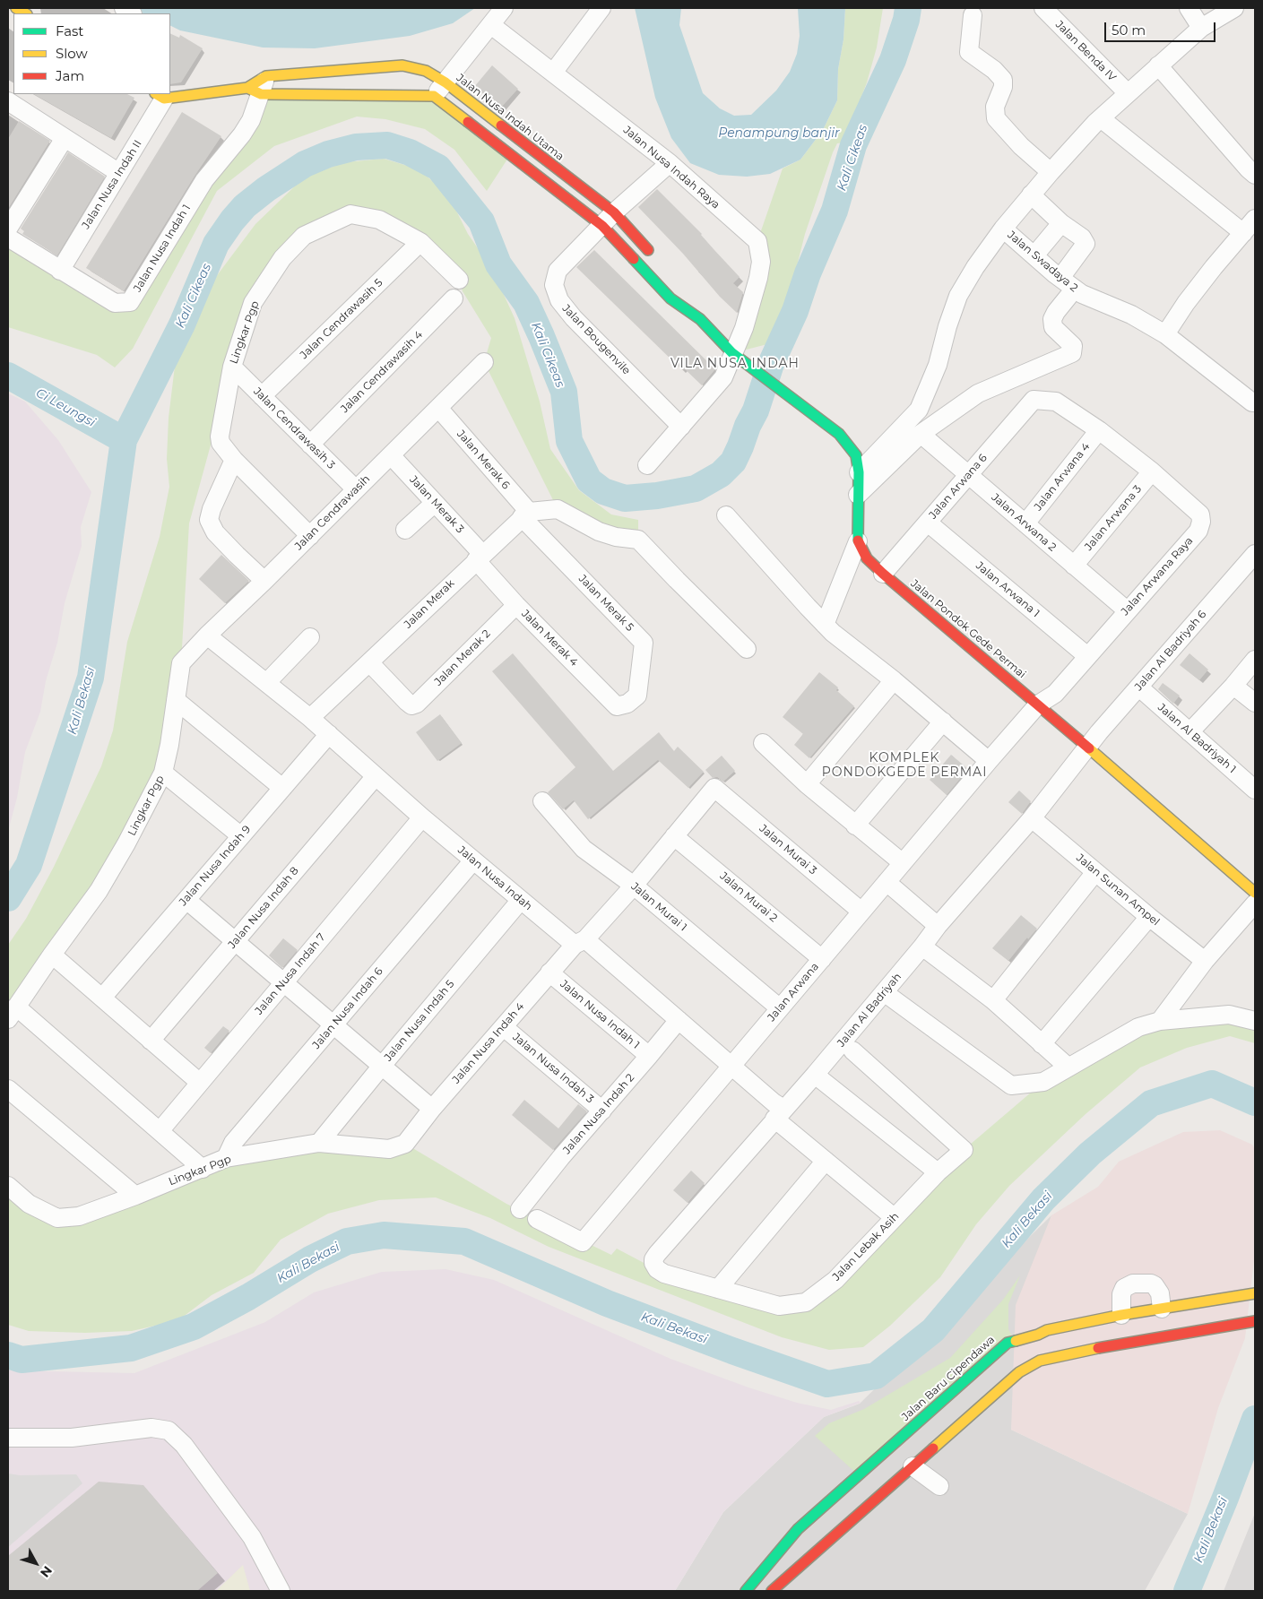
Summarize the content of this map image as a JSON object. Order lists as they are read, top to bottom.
{
  "streets": {
    "street": [
      "Jalan Benda IV",
      "Jalan Nusa Indah Utama",
      "Jalan Nusa Indah Raya",
      "Jalan Nusa Indah II",
      "Jalan Nusa Indah 1",
      "Jalan Swadaya 2",
      "Jalan Cendrawasih 5",
      "Lingkar Pgp",
      "Jalan Bougenvile",
      "Jalan Cendrawasih 4",
      "Jalan Cendrawasih 3",
      "Jalan Merak 6",
      "Jalan Arwana 4",
      "Jalan Arwana 6",
      "Jalan Merak 3",
      "Jalan Cendrawasih",
      "Jalan Arwana 3",
      "Jalan Arwana 2",
      "Jalan Arwana Raya",
      "Jalan Arwana 1",
      "Jalan Merak 5",
      "Jalan Merak",
      "Jalan Pondok Gede Permai",
      "Jalan Merak 4",
      "Jalan Al Badriyah 6",
      "Jalan Merak 2",
      "Jalan Al Badriyah 1",
      "Jalan Murai 3",
      "Jalan Nusa Indah 9",
      "Jalan Nusa Indah",
      "Jalan Sunan Ampel",
      "Jalan Murai 2",
      "Jalan Murai 1",
      "Jalan Nusa Indah 8",
      "Jalan Nusa Indah 7",
      "Jalan Arwana",
      "Jalan Nusa Indah 6",
      "Jalan Al Badriyah",
      "Jalan Nusa Indah 5",
      "Jalan Nusa Indah 4",
      "Jalan Nusa Indah 3",
      "Jalan Nusa Indah 2",
      "Jalan Lebak Asih",
      "Jalan Baru Cipendawa"
    ]
  },
  "crossings": [
    ["Jalan Nusa Indah Utama", "Jalan Nusa Indah Raya"],
    ["Jalan Nusa Indah Utama", "Jalan Nusa Indah 1"],
    ["Jalan Nusa Indah Utama", "Jalan Bougenvile"],
    ["Jalan Nusa Indah Raya", "Jalan Bougenvile"],
    ["Jalan Nusa Indah II", "Jalan Nusa Indah 1"],
    ["Jalan Nusa Indah 1", "Jalan Nusa Indah 4"],
    ["Jalan Nusa Indah 1", "Jalan Nusa Indah 2"],
    ["Jalan Cendrawasih 5", "Lingkar Pgp"],
    ["Jalan Cendrawasih 5", "Jalan Cendrawasih 3"],
    ["Lingkar Pgp", "Jalan Cendrawasih 3"],
    ["Lingkar Pgp", "Jalan Cendrawasih"],
    ["Lingkar Pgp", "Jalan Nusa Indah 6"],
    ["Lingkar Pgp", "Jalan Nusa Indah 5"],
    ["Lingkar Pgp", "Jalan Nusa Indah 4"],
    ["Jalan Cendrawasih 4", "Jalan Cendrawasih 3"],
    ["Jalan Cendrawasih 3", "Jalan Cendrawasih"],
    ["Jalan Merak 6", "Jalan Cendrawasih"],
    ["Jalan Merak 6", "Jalan Merak 5"],
    ["Jalan Merak 6", "Jalan Merak"],
    ["Jalan Arwana 4", "Jalan Arwana 2"],
    ["Jalan Arwana 4", "Jalan Arwana Raya"],
    ["Jalan Arwana 6", "Jalan Arwana 2"],
    ["Jalan Arwana 6", "Jalan Arwana Raya"],
    ["Jalan Arwana 6", "Jalan Arwana 1"],
    ["Jalan Arwana 6", "Jalan Pondok Gede Permai"],
    ["Jalan Merak 3", "Jalan Cendrawasih"],
    ["Jalan Merak 3", "Jalan Merak"],
    ["Jalan Merak 3", "Jalan Merak 4"],
    ["Jalan Cendrawasih", "Jalan Nusa Indah"],
    ["Jalan Arwana 3", "Jalan Arwana 2"],
    ["Jalan Arwana 3", "Jalan Arwana Raya"],
    ["Jalan Arwana 2", "Jalan Arwana Raya"],
    ["Jalan Arwana Raya", "Jalan Arwana 1"],
    ["Jalan Arwana Raya", "Jalan Pondok Gede Permai"],
    ["Jalan Arwana Raya", "Jalan Arwana"],
    ["Jalan Merak 5", "Jalan Merak"],
    ["Jalan Merak 5", "Jalan Merak 4"],
    ["Jalan Merak", "Jalan Merak 4"],
    ["Jalan Merak", "Jalan Merak 2"],
    ["Jalan Merak", "Jalan Nusa Indah"],
    ["Jalan Pondok Gede Permai", "Jalan Al Badriyah 6"],
    ["Jalan Pondok Gede Permai", "Jalan Arwana"],
    ["Jalan Pondok Gede Permai", "Jalan Al Badriyah"],
    ["Jalan Merak 4", "Jalan Merak 2"],
    ["Jalan Al Badriyah 6", "Jalan Al Badriyah 1"],
    ["Jalan Al Badriyah 6", "Jalan Al Badriyah"],
    ["Jalan Murai 3", "Jalan Arwana"],
    ["Jalan Murai 3", "Jalan Nusa Indah 4"],
    ["Jalan Nusa Indah 9", "Jalan Nusa Indah"],
    ["Jalan Nusa Indah", "Jalan Nusa Indah 8"],
    ["Jalan Nusa Indah", "Jalan Nusa Indah 7"],
    ["Jalan Nusa Indah", "Jalan Arwana"],
    ["Jalan Nusa Indah", "Jalan Nusa Indah 6"],
    ["Jalan Nusa Indah", "Jalan Al Badriyah"],
    ["Jalan Nusa Indah", "Jalan Nusa Indah 5"],
    ["Jalan Nusa Indah", "Jalan Nusa Indah 4"],
    ["Jalan Nusa Indah", "Jalan Nusa Indah 2"],
    ["Jalan Nusa Indah", "Jalan Lebak Asih"],
    ["Jalan Sunan Ampel", "Jalan Al Badriyah"],
    ["Jalan Murai 2", "Jalan Arwana"],
    ["Jalan Murai 2", "Jalan Nusa Indah 4"],
    ["Jalan Murai 1", "Jalan Arwana"],
    ["Jalan Murai 1", "Jalan Nusa Indah 4"],
    ["Jalan Al Badriyah", "Jalan Lebak Asih"],
    ["Jalan Nusa Indah 4", "Jalan Nusa Indah 3"],
    ["Jalan Nusa Indah 3", "Jalan Nusa Indah 2"]
  ],
  "districts": ["VILA NUSA INDAH", "KOMPLEK PONDOKGEDE PERMAI"],
  "water": [
    "Penampung banjir",
    "Kali Cikeas",
    "Ci Leungsi",
    "Kali Bekasi"
  ],
  "legend": ["Fast", "Slow", "Jam"],
  "scale_bar": "50 m",
  "north": "bottom right"
}
